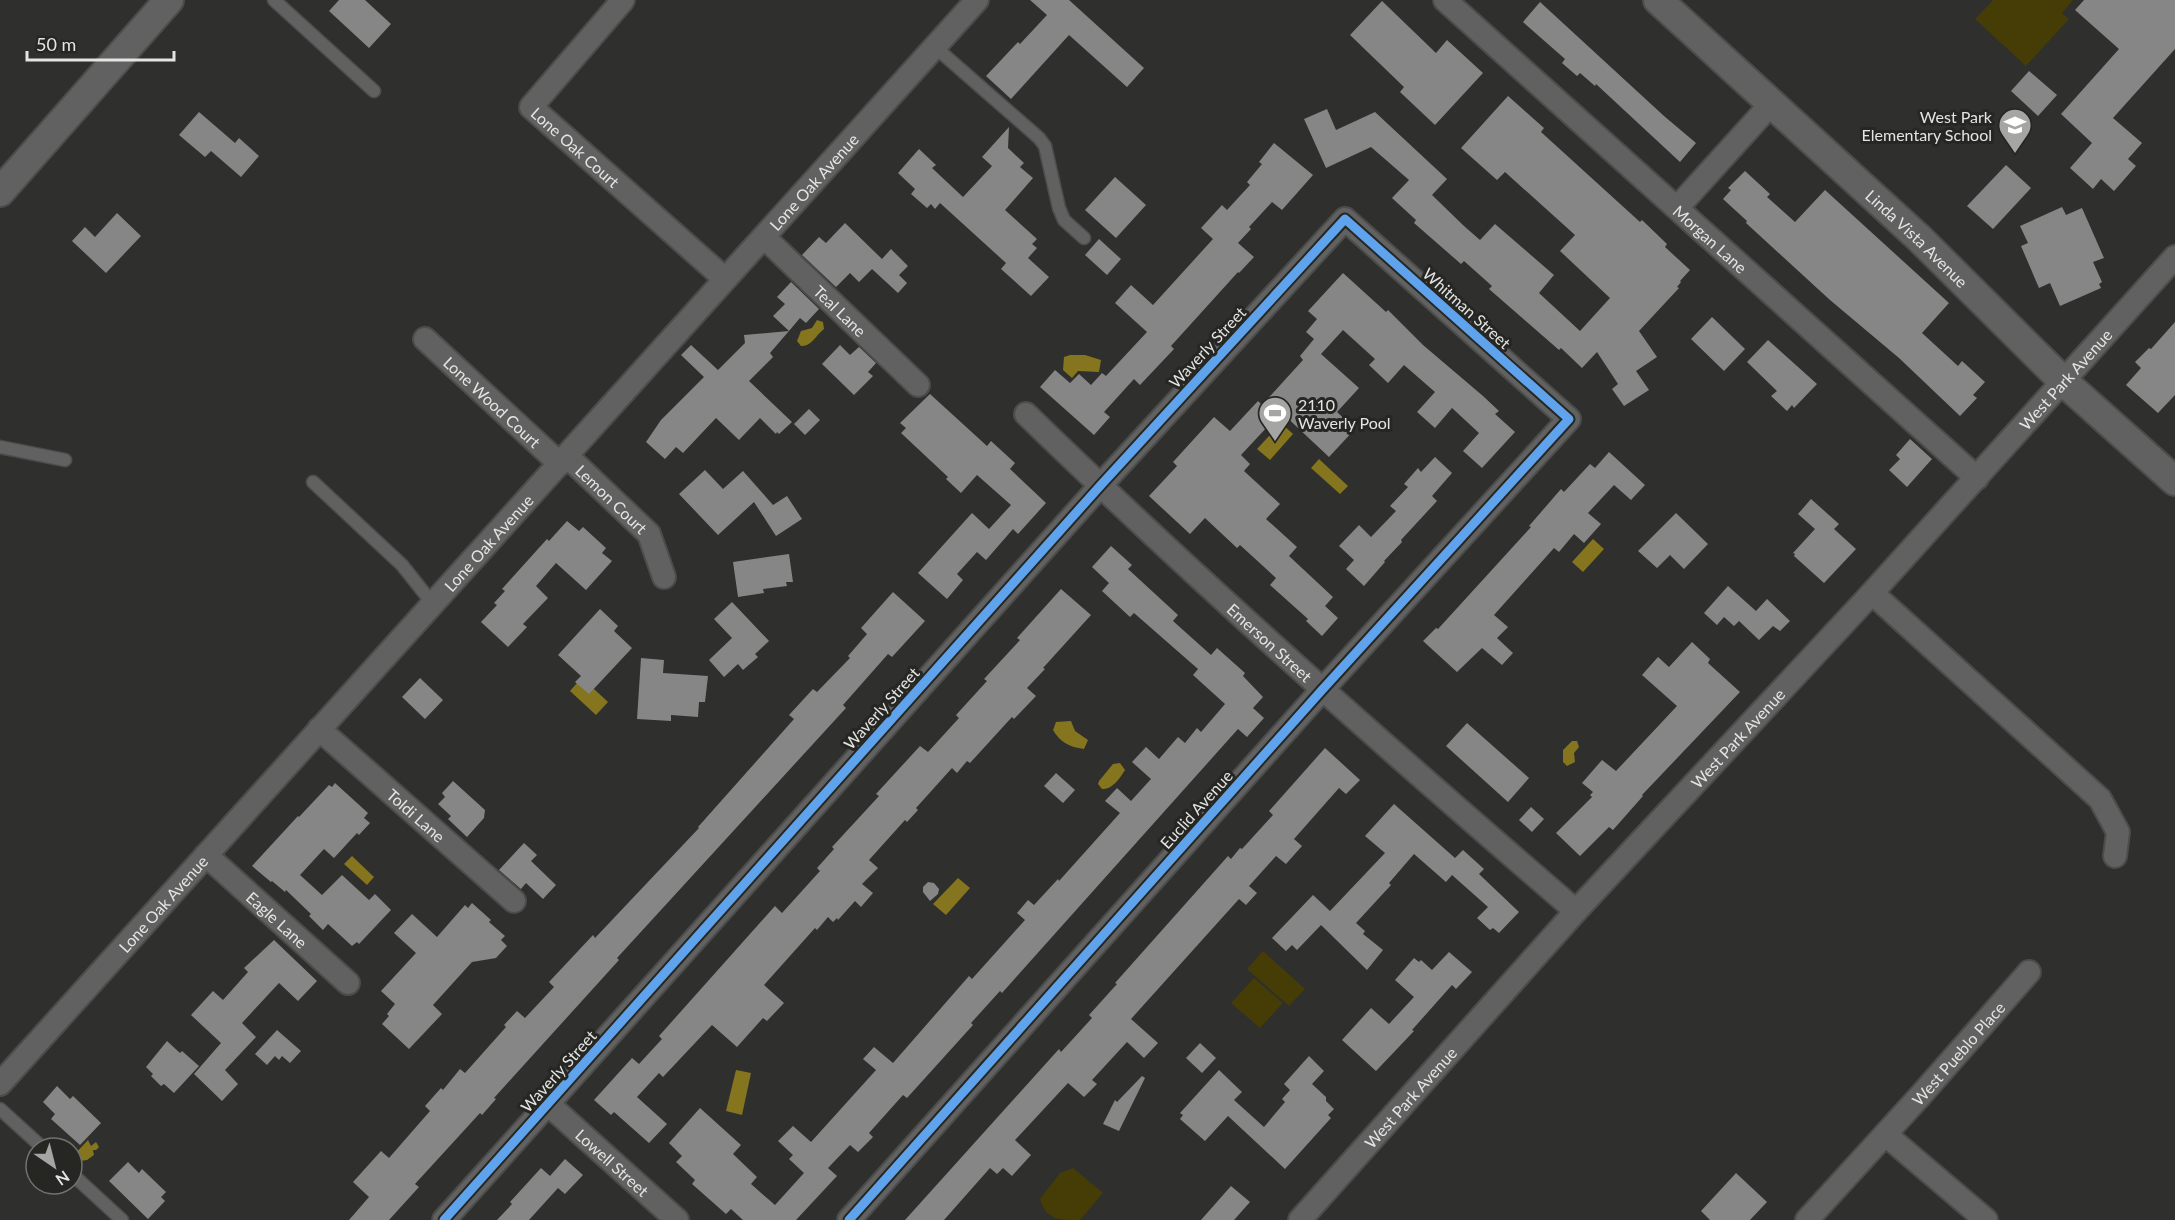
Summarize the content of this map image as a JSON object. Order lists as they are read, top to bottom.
{
  "streets": {
    "street": [
      "Lone Oak Court",
      "Lone Oak Avenue",
      "Morgan Lane",
      "Linda Vista Avenue",
      "Whitman Street",
      "Teal Lane",
      "Waverly Street",
      "West Park Avenue",
      "Lone Wood Court",
      "Lemon Court",
      "Emerson Street",
      "Euclid Avenue",
      "Toldi Lane",
      "Eagle Lane",
      "West Pueblo Place",
      "Lowell Street"
    ]
  },
  "crossings": [
    ["Lone Oak Court", "Lone Oak Avenue"],
    ["Lone Oak Avenue", "Teal Lane"],
    ["Lone Oak Avenue", "Lone Wood Court"],
    ["Lone Oak Avenue", "Lemon Court"],
    ["Lone Oak Avenue", "Toldi Lane"],
    ["Lone Oak Avenue", "Eagle Lane"],
    ["Morgan Lane", "West Park Avenue"],
    ["Linda Vista Avenue", "West Park Avenue"],
    ["Whitman Street", "Waverly Street"],
    ["Whitman Street", "Euclid Avenue"],
    ["Waverly Street", "Emerson Street"],
    ["Waverly Street", "Lowell Street"],
    ["West Park Avenue", "Emerson Street"],
    ["Lone Wood Court", "Lemon Court"],
    ["Emerson Street", "Euclid Avenue"]
  ],
  "places": {
    "school or university": ["West Park Elementary School"],
    "sports": ["2110 Waverly Pool"]
  },
  "scale_bar": "50 m",
  "north": "bottom right"
}
